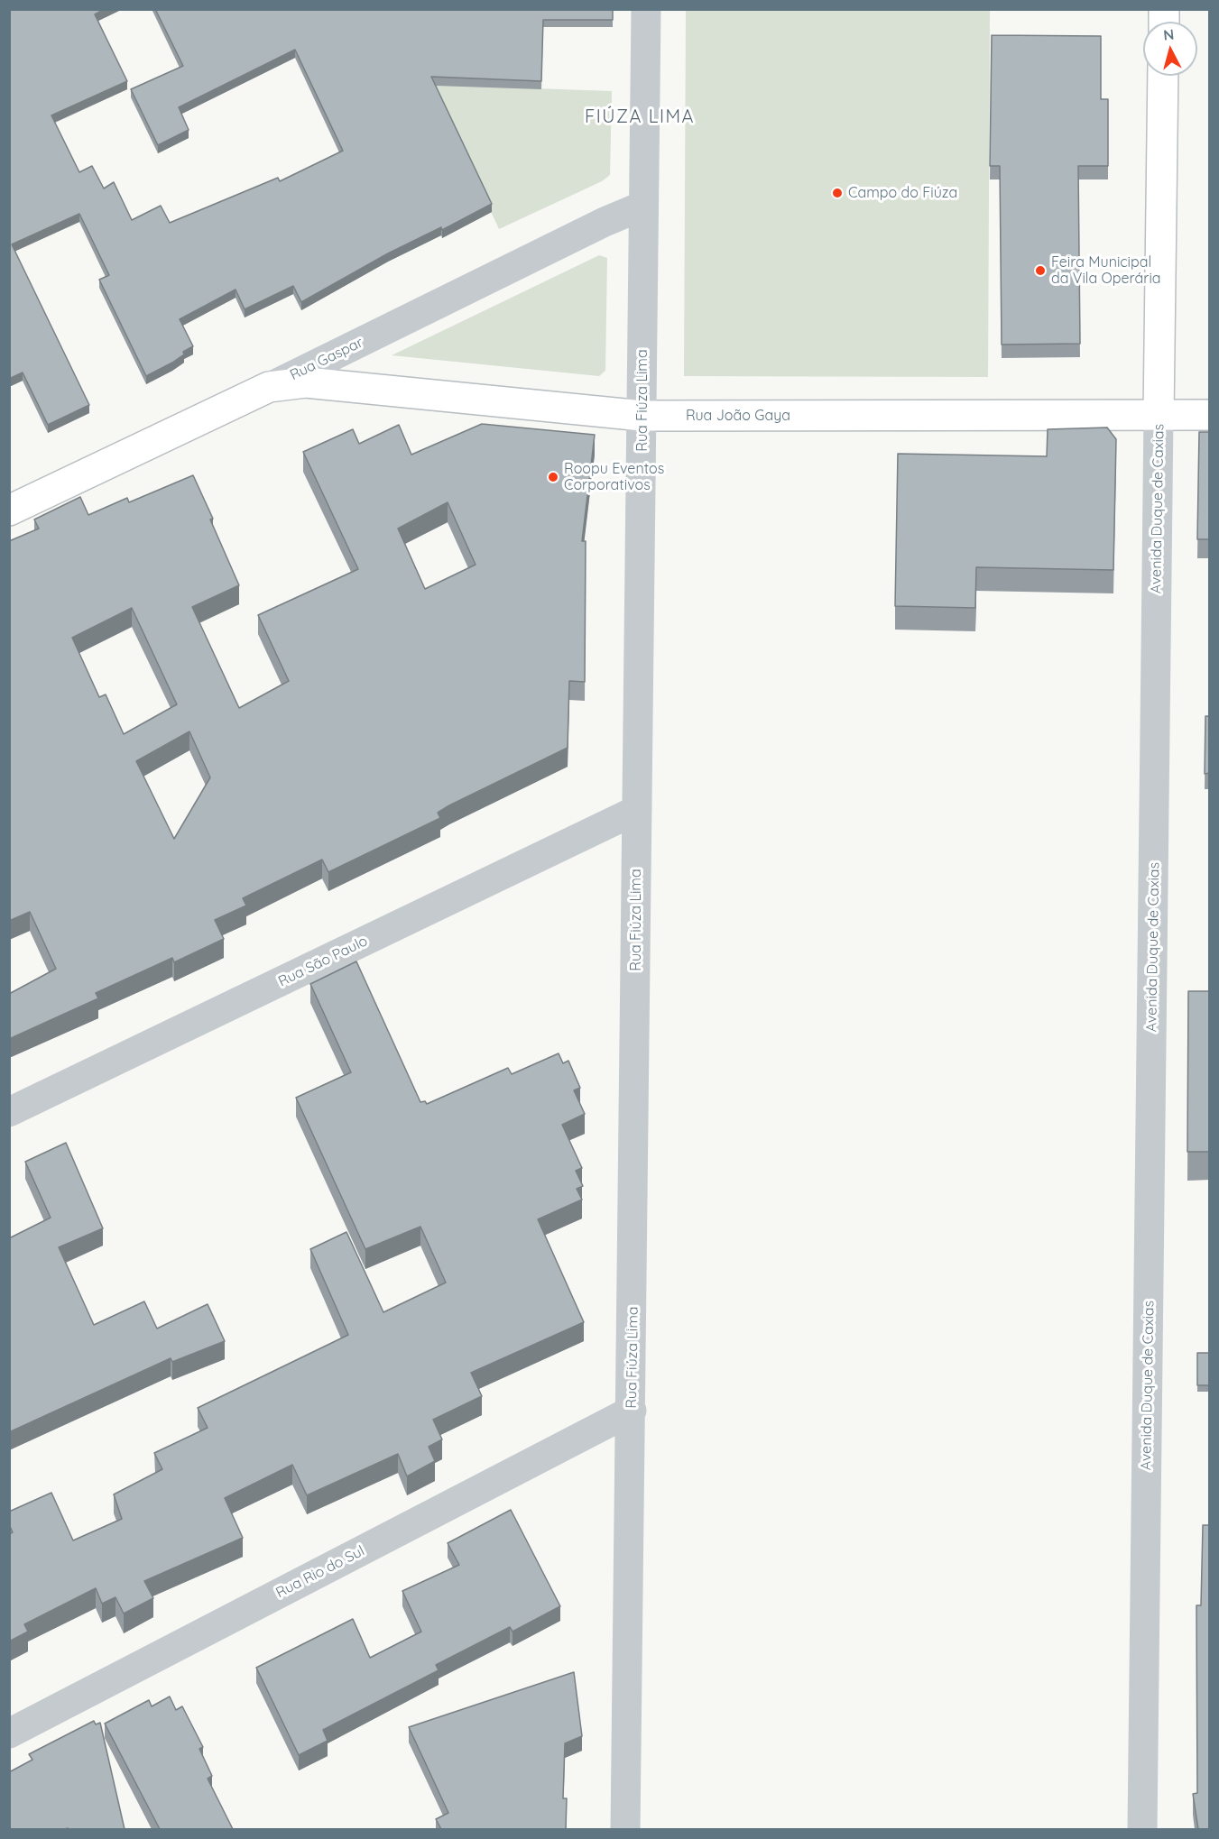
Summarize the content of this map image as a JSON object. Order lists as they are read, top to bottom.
{
  "streets": {
    "main road": ["Rua Gaspar", "Rua João Gaya", "Avenida Duque de Caxias"],
    "street": ["Rua Fiúza Lima", "Rua São Paulo", "Rua Rio do Sul"]
  },
  "crossings": [
    ["Rua Gaspar", "Rua Fiúza Lima"],
    ["Rua Gaspar", "Rua João Gaya"],
    ["Rua Fiúza Lima", "Rua João Gaya"],
    ["Rua Fiúza Lima", "Rua São Paulo"],
    ["Rua Fiúza Lima", "Rua Rio do Sul"],
    ["Rua João Gaya", "Avenida Duque de Caxias"]
  ],
  "districts": ["FIÚZA LIMA"],
  "places": ["Campo do Fiúza", "Feira Municipal da Vila Operária", "Roopu Eventos Corporativos"],
  "north": "top"
}
